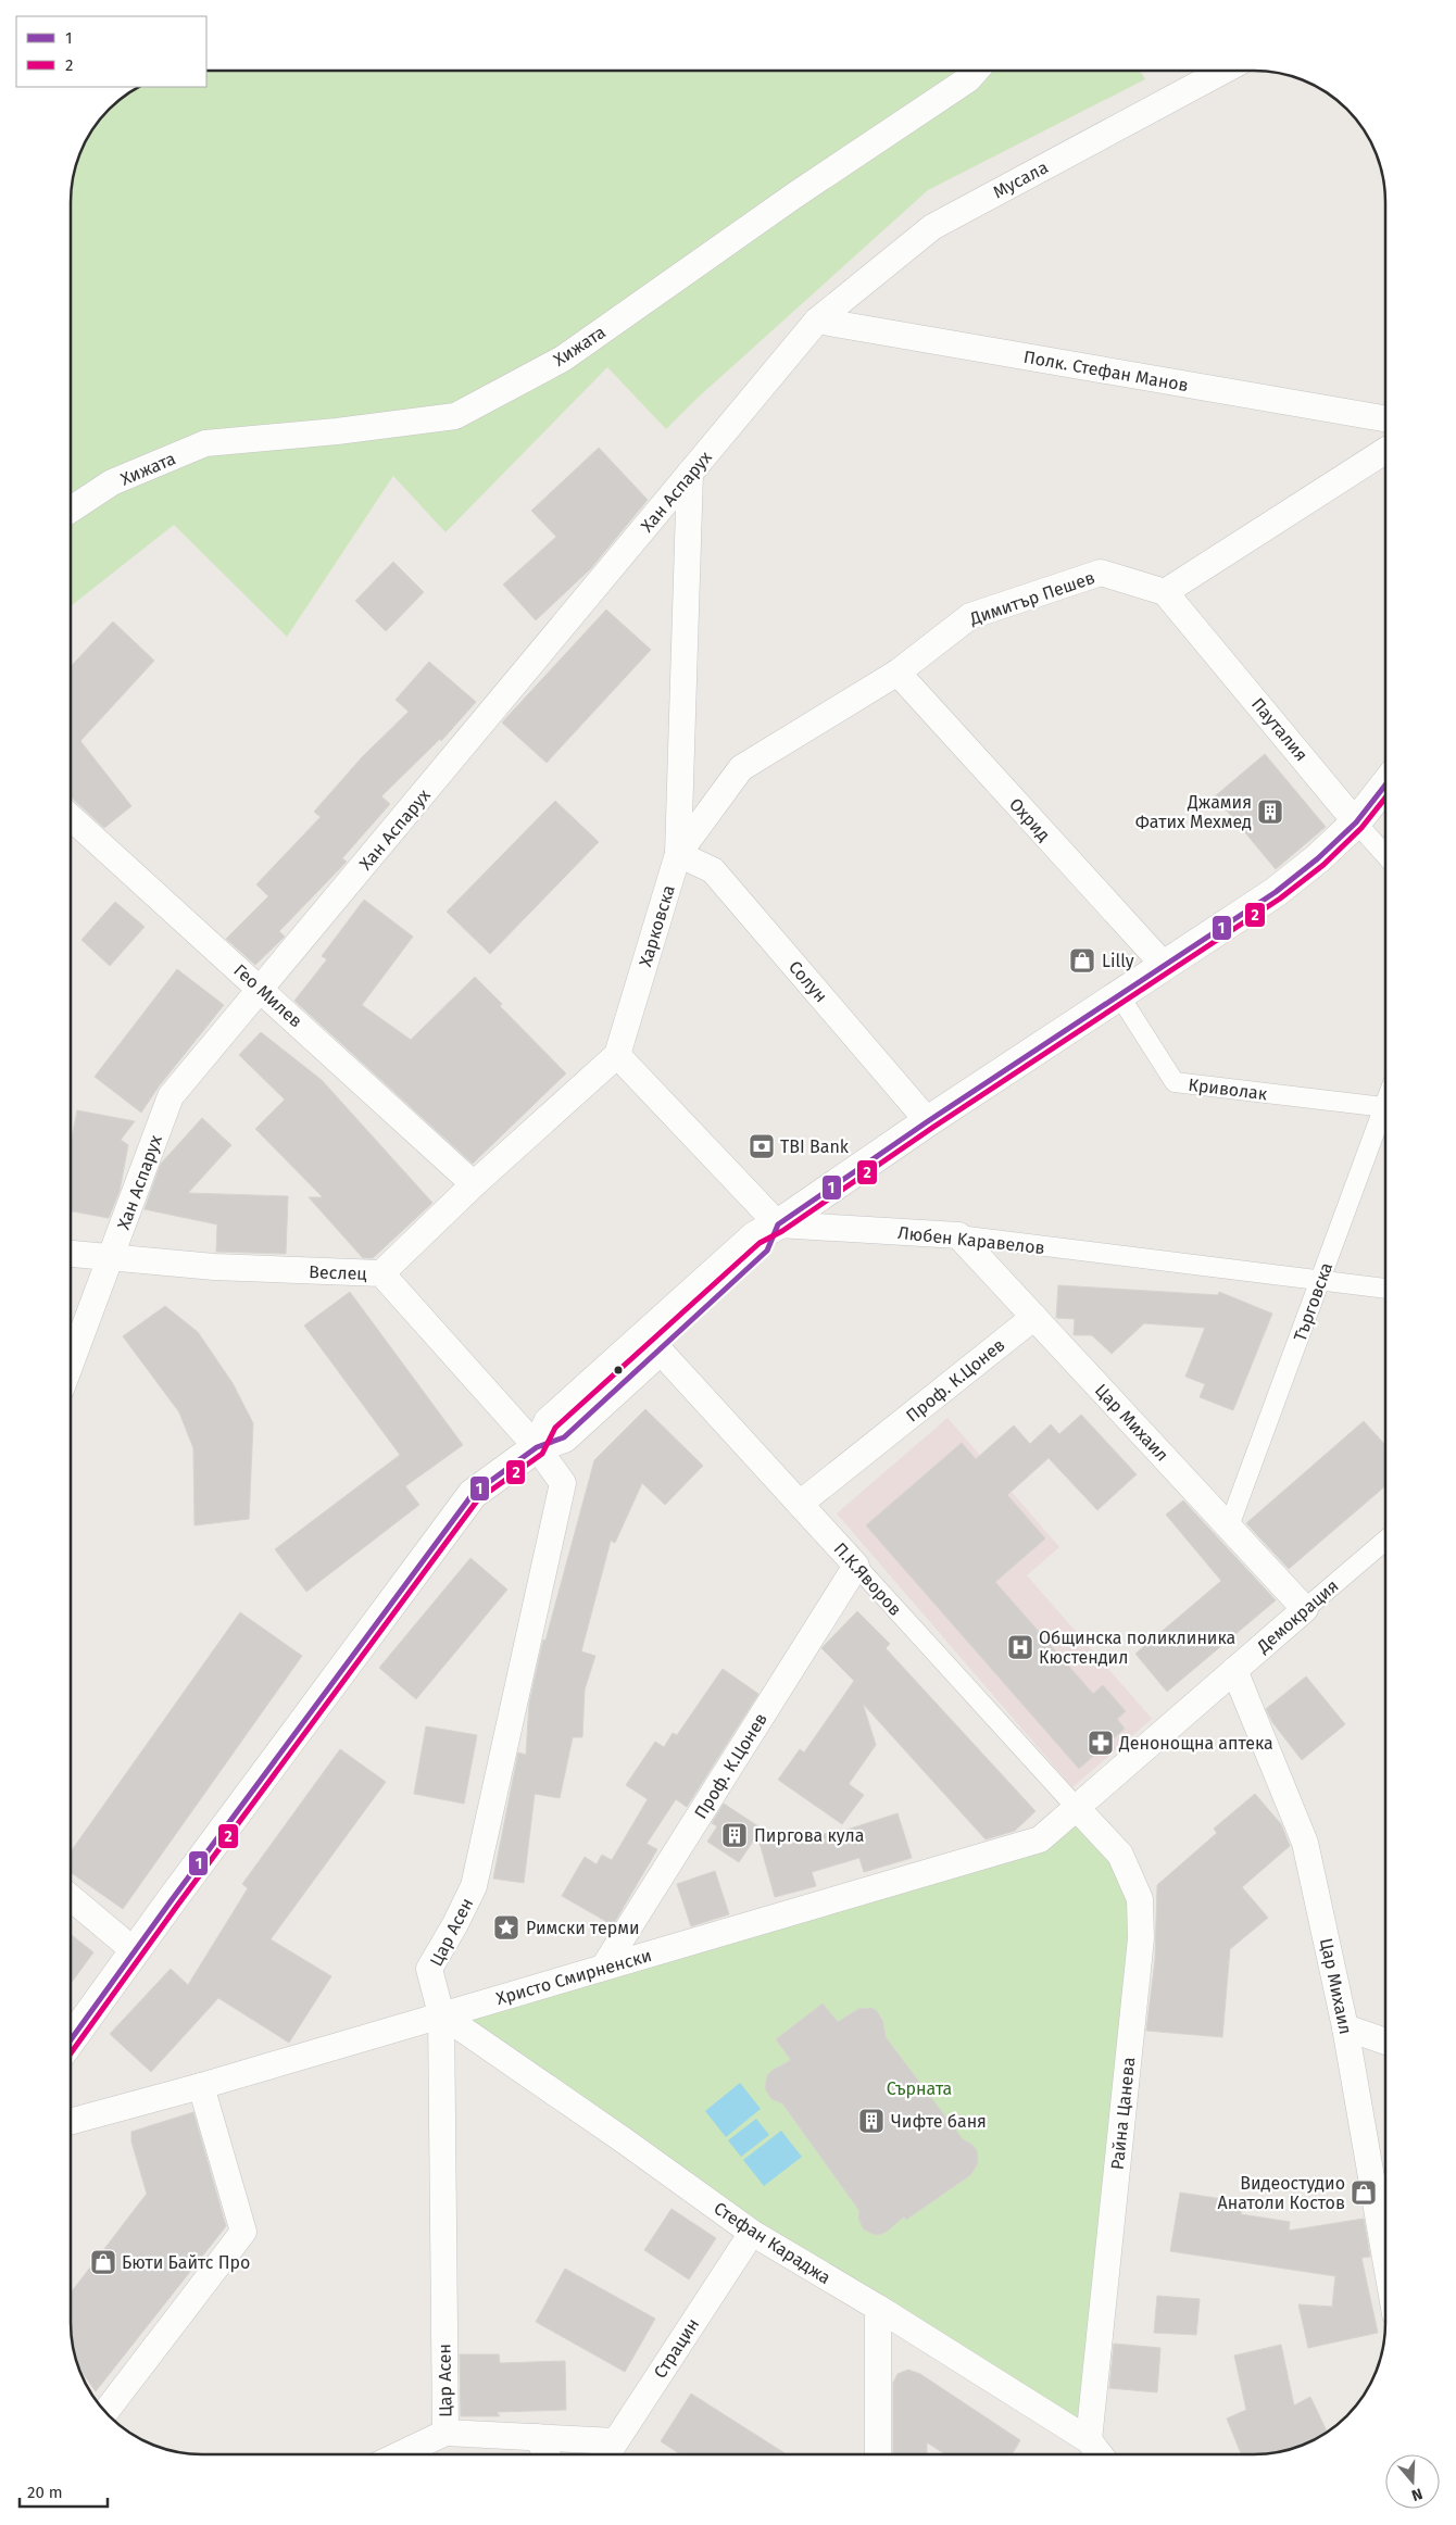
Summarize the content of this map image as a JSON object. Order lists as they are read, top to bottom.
{
  "streets": {
    "street": [
      "Мусала",
      "Хижата",
      "Полк. Стефан Манов",
      "Хан Аспарух",
      "Димитър Пешев",
      "Пауталия",
      "Охрид",
      "Харковска",
      "Солун",
      "Гео Милев",
      "Криволак",
      "Любен Kаравелов",
      "Веслец",
      "Търговска",
      "Проф. К.Цонев",
      "Цар Михаил",
      "П.К.Яворов",
      "Демокрация",
      "Цар Асен",
      "Христо Смирненски",
      "Райна Цанева",
      "Стефан Караджа",
      "Страцин"
    ]
  },
  "crossings": [
    ["Мусала", "Полк. Стефан Манов"],
    ["Мусала", "Хан Аспарух"],
    ["Полк. Стефан Манов", "Хан Аспарух"],
    ["Хан Аспарух", "Харковска"],
    ["Хан Аспарух", "Гео Милев"],
    ["Хан Аспарух", "Веслец"],
    ["Димитър Пешев", "Пауталия"],
    ["Димитър Пешев", "Охрид"],
    ["Димитър Пешев", "Харковска"],
    ["Димитър Пешев", "Солун"],
    ["Харковска", "Солун"],
    ["Криволак", "Търговска"],
    ["Любен Kаравелов", "Търговска"],
    ["Любен Kаравелов", "Цар Михаил"],
    ["Веслец", "Цар Асен"],
    ["Търговска", "Цар Михаил"],
    ["Проф. К.Цонев", "Цар Михаил"],
    ["Проф. К.Цонев", "П.К.Яворов"],
    ["Проф. К.Цонев", "Христо Смирненски"],
    ["Цар Михаил", "Демокрация"],
    ["П.К.Яворов", "Демокрация"],
    ["П.К.Яворов", "Христо Смирненски"],
    ["П.К.Яворов", "Райна Цанева"],
    ["Демокрация", "Христо Смирненски"],
    ["Демокрация", "Райна Цанева"],
    ["Цар Асен", "Христо Смирненски"],
    ["Цар Асен", "Стефан Караджа"],
    ["Христо Смирненски", "Райна Цанева"],
    ["Христо Смирненски", "Стефан Караджа"],
    ["Райна Цанева", "Стефан Караджа"],
    ["Стефан Караджа", "Страцин"]
  ],
  "parks": ["Сърната"],
  "places": {
    "building": ["Джамия Фатих Мехмед", "Пиргова кула", "Чифте баня"],
    "shop": ["Lilly", "Видеостудио Анатоли Костов", "Бюти Байтс Про"],
    "bank": ["TBI Bank"],
    "hospital": ["Общинска поликлиника Кюстендил"],
    "pharmacy": ["Денонощна аптека"],
    "place": ["Римски терми"]
  },
  "lines": ["transit line 1", "transit line 2"],
  "legend": ["1", "2"],
  "scale_bar": "20 m",
  "north": "bottom"
}
